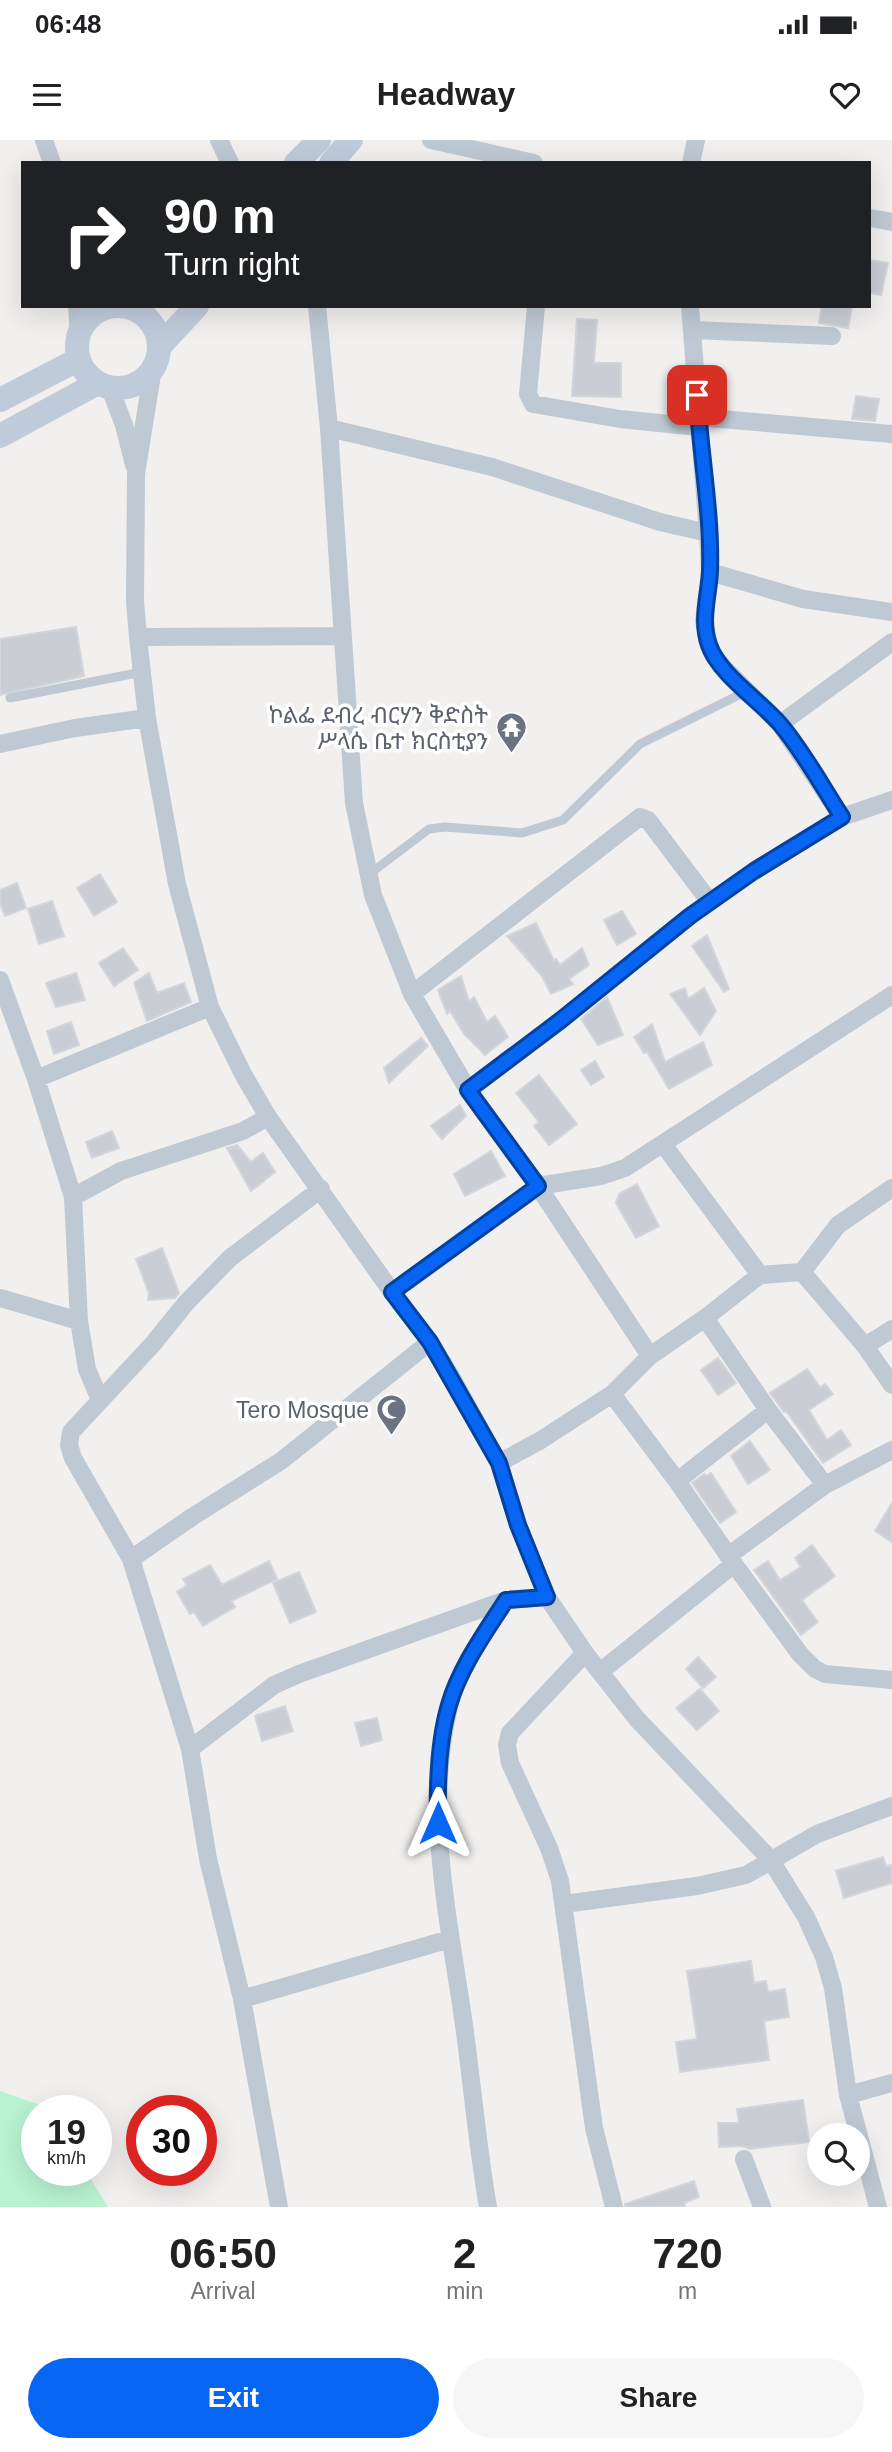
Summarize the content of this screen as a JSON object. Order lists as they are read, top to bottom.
{
  "places": {
    "temple": ["ኮልፌ ደብረ ብርሃን ቅድስት ሥላሴ ቤተ ክርስቲያን"],
    "mosque": ["Tero Mosque"]
  },
  "page": {
    "status": "06:48",
    "header": "Headway",
    "turn": ["90 m", "Turn right"],
    "speed": "19 km/h",
    "limit": "30",
    "eta": [
      "06:50",
      "Arrival",
      "2",
      "min",
      "720",
      "m"
    ],
    "buttons": ["Exit", "Share"]
  }
}
